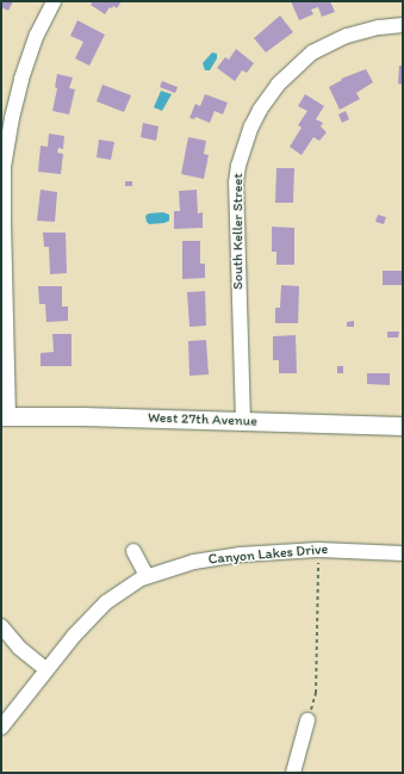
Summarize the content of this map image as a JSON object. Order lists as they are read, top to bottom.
{
  "streets": {
    "main road": ["West 27th Avenue"],
    "street": ["South Keller Street", "Canyon Lakes Drive"]
  },
  "crossings": [
    ["South Keller Street", "West 27th Avenue"]
  ]
}
